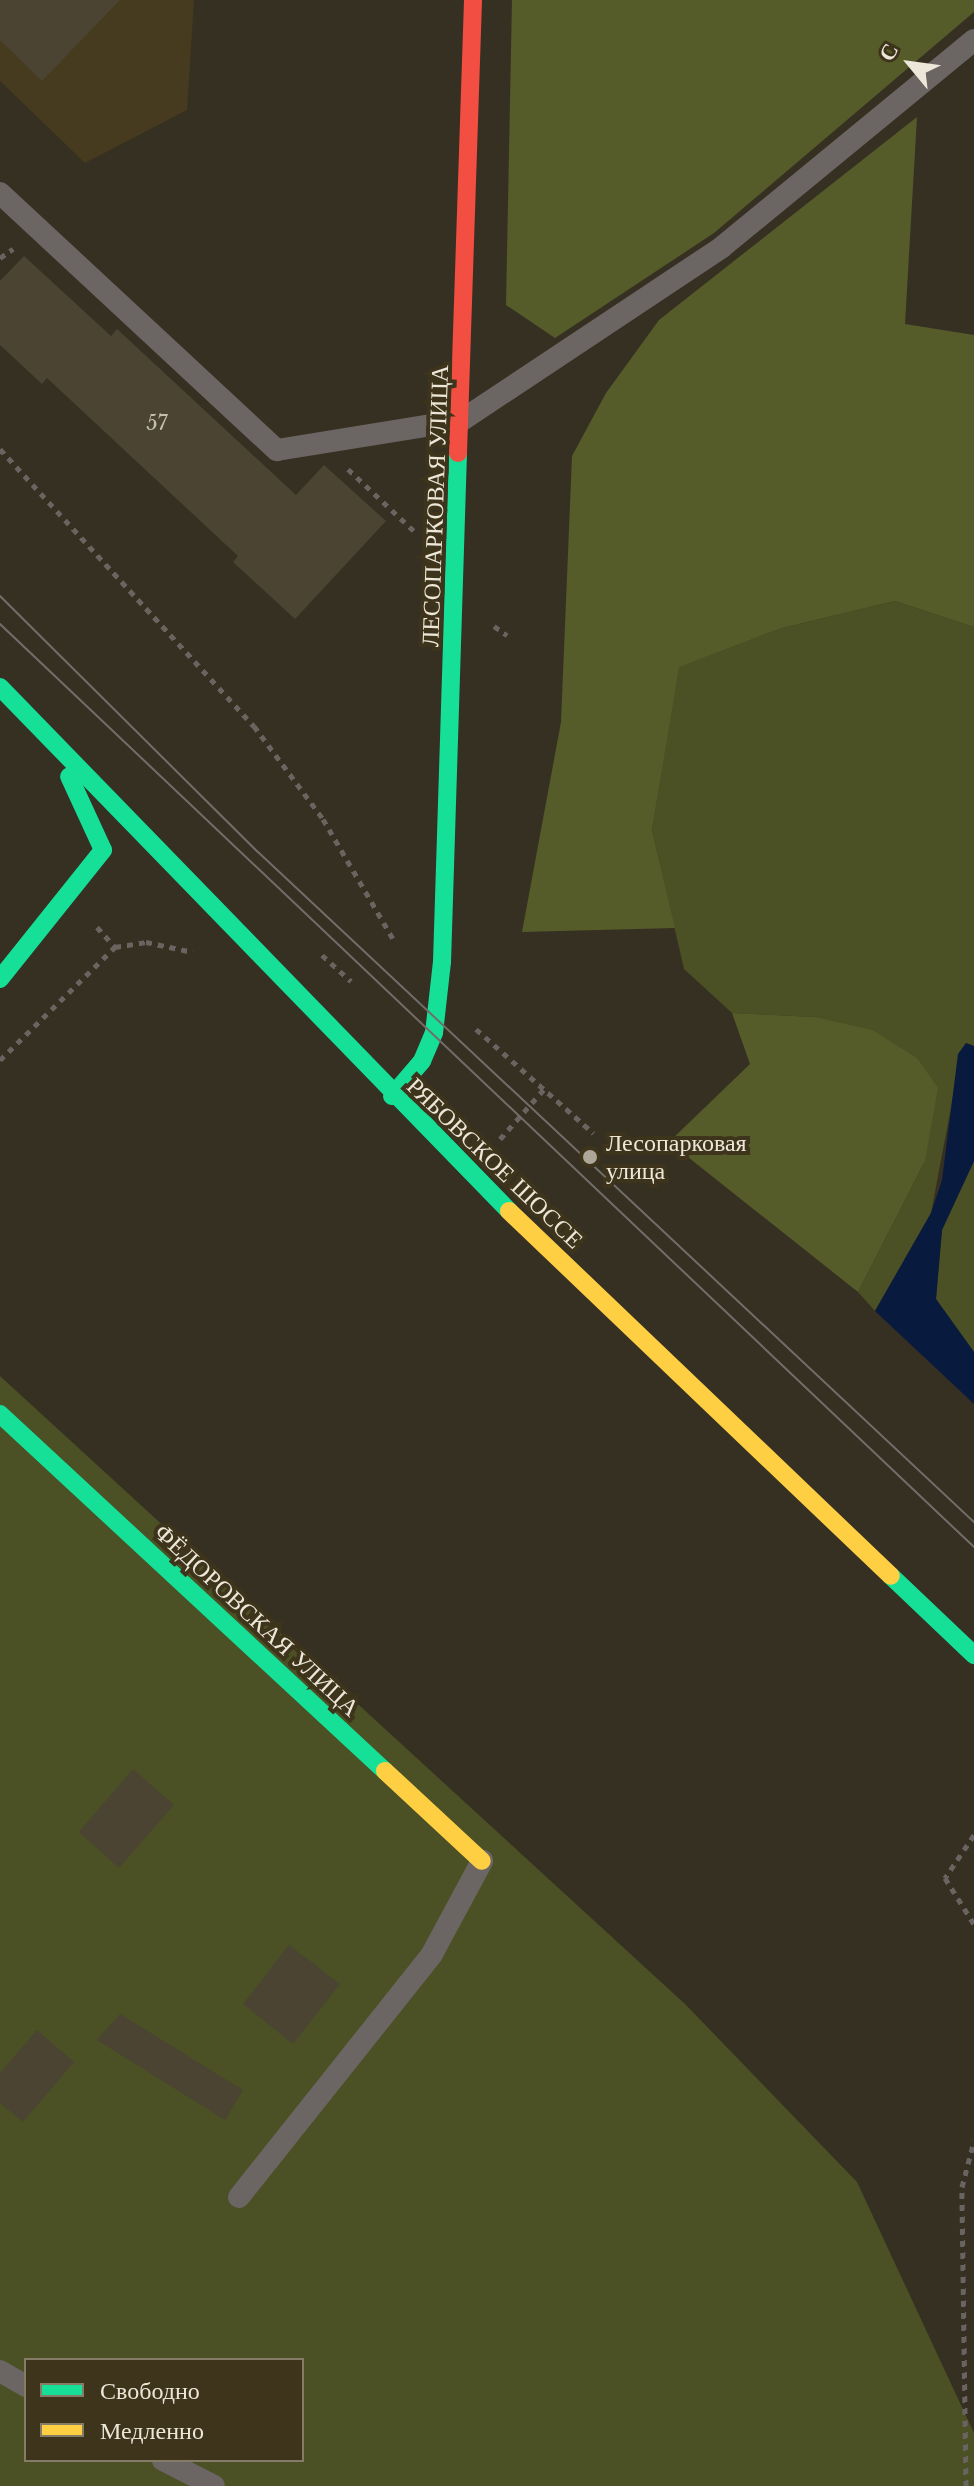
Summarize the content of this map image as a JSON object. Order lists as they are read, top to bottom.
{
  "streets": {
    "street": ["ЛЕСОПАРКОВАЯ УЛИЦА", "РЯБОВСКОЕ ШОССЕ", "ФЁДОРОВСКАЯ УЛИЦА"]
  },
  "crossings": [
    ["ЛЕСОПАРКОВАЯ УЛИЦА", "РЯБОВСКОЕ ШОССЕ"]
  ],
  "places": ["Лесопарковая улица"],
  "house_numbers": ["57"],
  "legend": ["Свободно", "Медленно"],
  "north": "top left"
}
